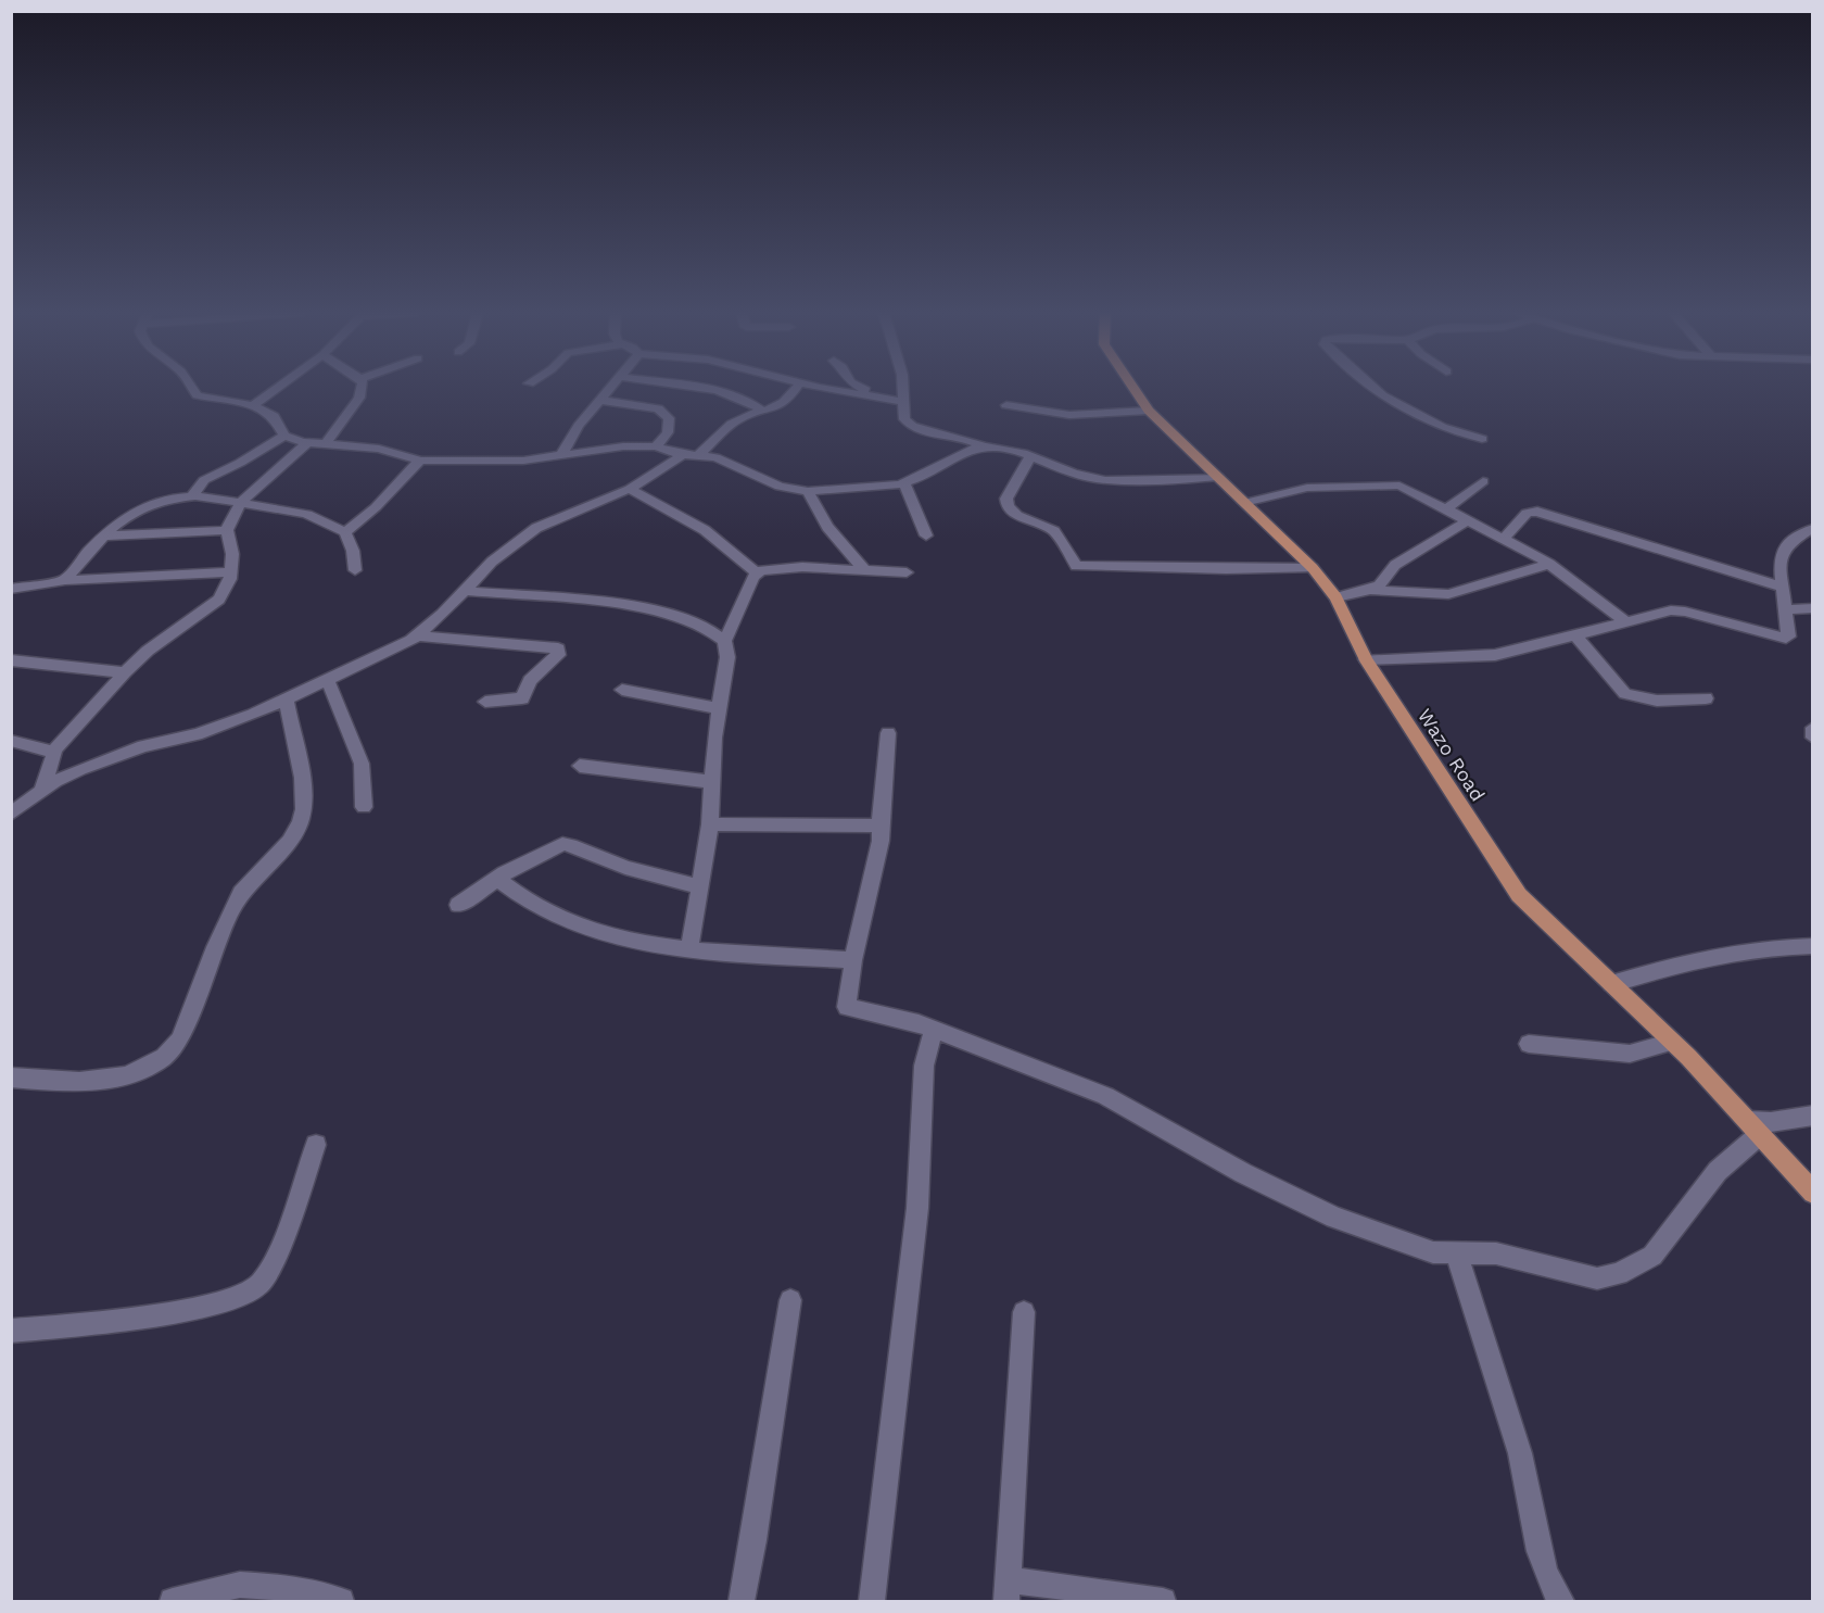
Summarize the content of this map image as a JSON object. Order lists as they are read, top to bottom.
{
  "streets": {
    "main road": ["Wazo Road"]
  }
}
